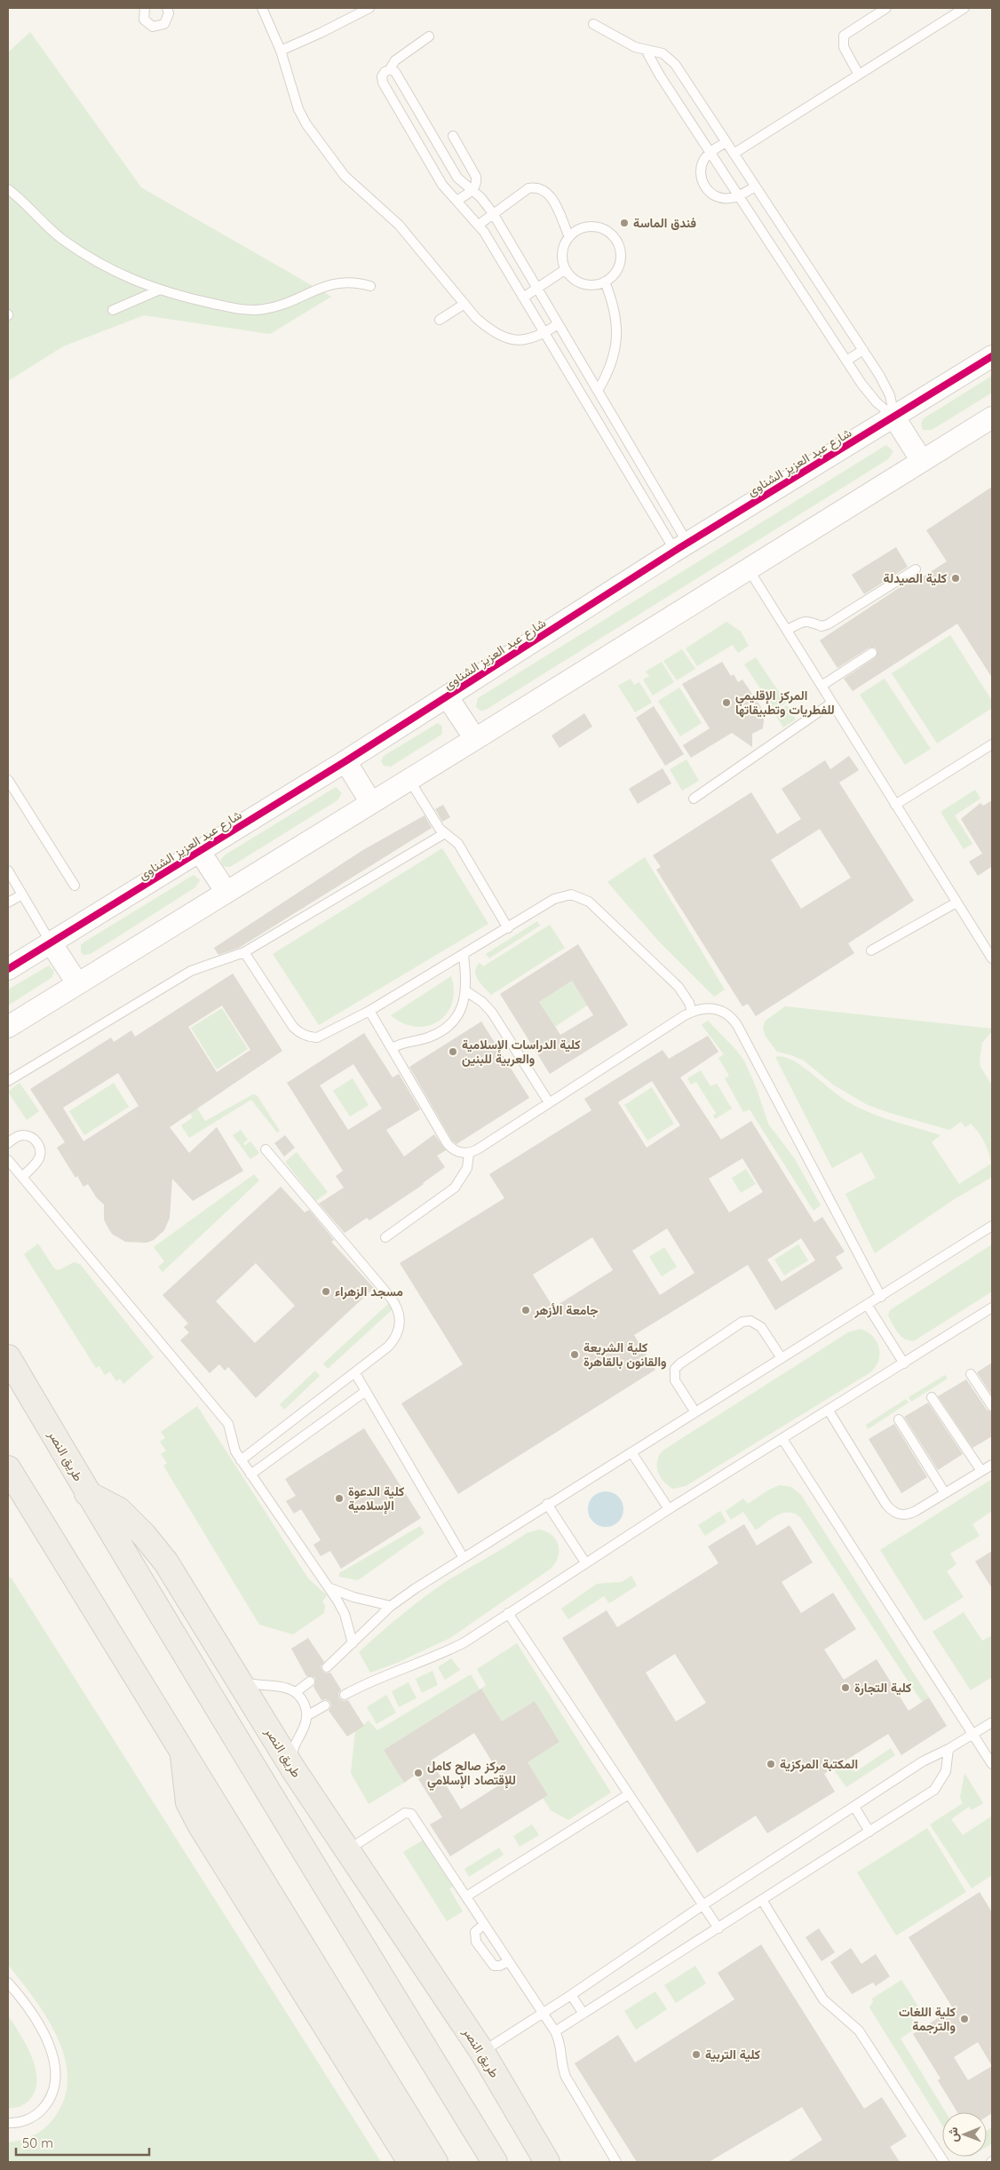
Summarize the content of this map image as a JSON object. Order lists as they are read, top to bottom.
{
  "streets": {
    "highway": ["طريق النصر"],
    "street": ["شارع عبد العزيز الشناوى"]
  },
  "places": [
    "فندق الماسة",
    "كلية الصيدلة",
    "المركز الإقليمي للفطريات وتطبيقاتها",
    "كلية الدراسات الإسلامية والعربية للبنين",
    "مسجد الزهراء",
    "جامعة الأزهر",
    "كلية الشريعة والقانون بالقاهرة",
    "كلية الدعوة الإسلامية",
    "كلية التجارة",
    "المكتبة المركزية",
    "مركز صالح كامل للإقتصاد الإسلامي",
    "كلية اللغات والترجمة",
    "كلية التربية"
  ],
  "scale_bar": "50 m",
  "north": "left"
}
